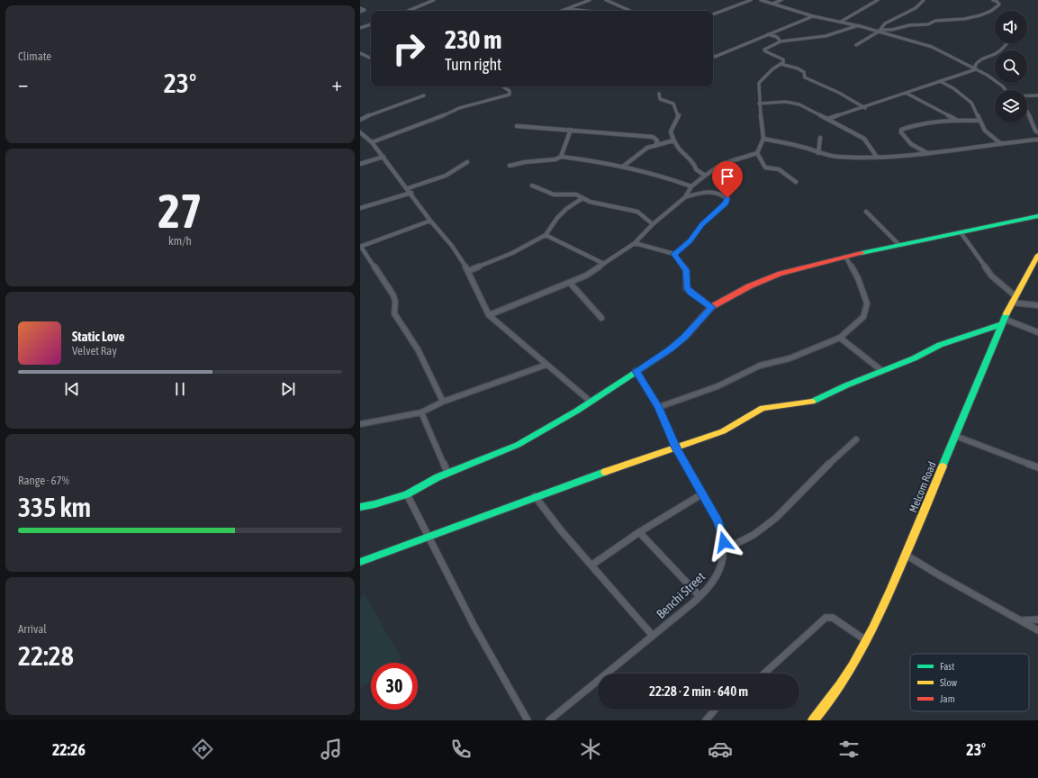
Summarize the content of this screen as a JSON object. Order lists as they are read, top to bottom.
{
  "streets": {
    "street": ["Melcom Road", "Benchi Street"]
  },
  "legend": ["Fast", "Slow", "Jam"],
  "page": {
    "tile": [
      "Climate",
      ["27", "km/h"],
      ["Range · 67%", "335 km"],
      ["Arrival", "22:28"]
    ],
    "turn": ["230 m", "Turn right"],
    "heat": ["−", "23°", "+"],
    "song": ["Static Love", "Velvet Ray"],
    "limit": "30",
    "trip": "22:28 · 2 min · 640 m",
    "tabs": ["22:26", "23°"]
  }
}
